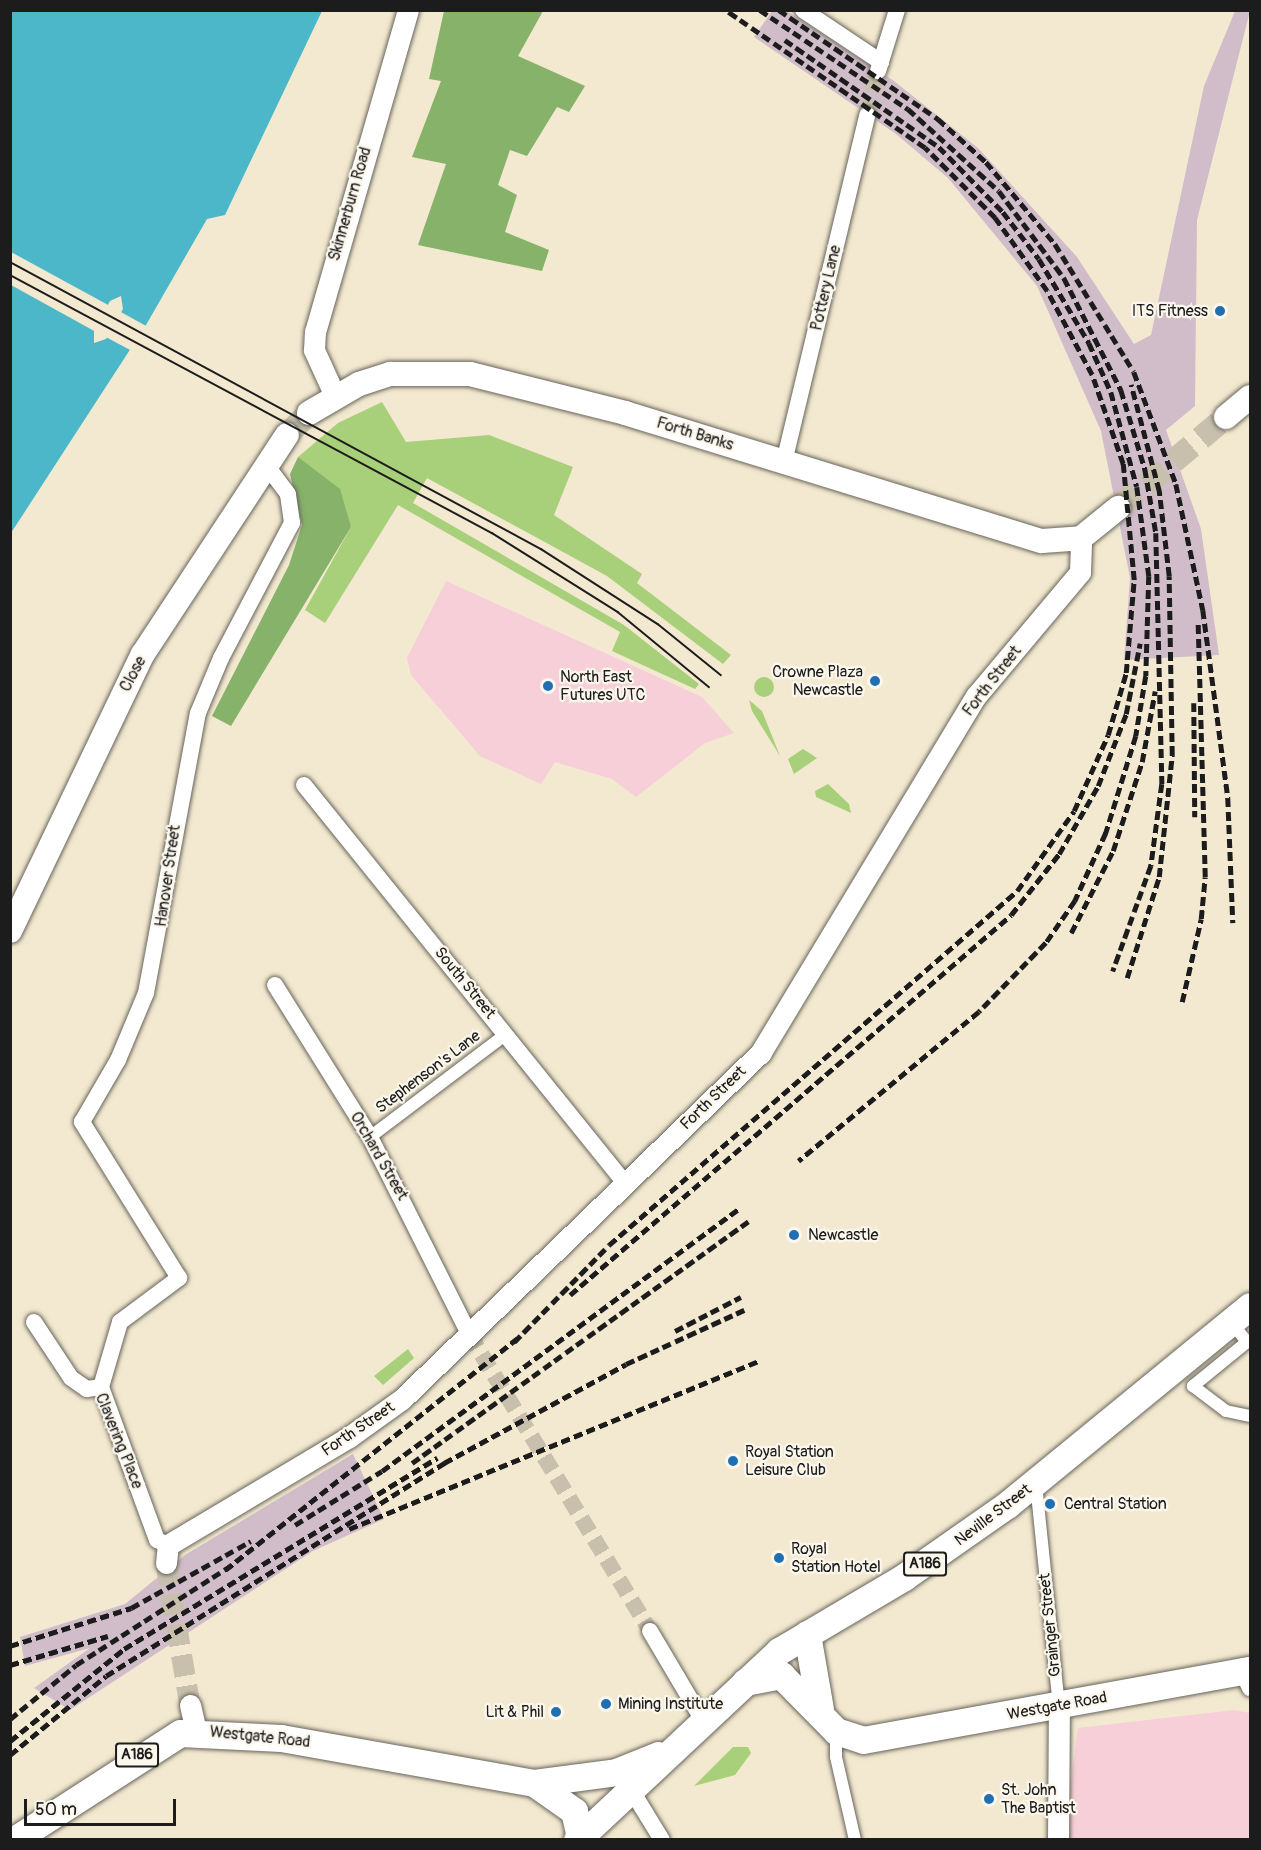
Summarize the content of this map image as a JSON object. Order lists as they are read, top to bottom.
{
  "streets": {
    "main road": [
      "Forth Banks",
      "Close",
      "Neville Street",
      "A186",
      "Westgate Road"
    ],
    "street": [
      "Skinnerburn Road",
      "Pottery Lane",
      "Forth Street",
      "Hanover Street",
      "South Street",
      "Stephenson's Lane",
      "Orchard Street",
      "Clavering Place",
      "Grainger Street"
    ]
  },
  "crossings": [
    ["Skinnerburn Road", "Forth Banks"],
    ["Pottery Lane", "Forth Banks"],
    ["Forth Banks", "Forth Street"],
    ["Close", "Hanover Street"],
    ["Forth Street", "South Street"],
    ["Forth Street", "Orchard Street"],
    ["Forth Street", "Clavering Place"],
    ["Hanover Street", "Clavering Place"],
    ["South Street", "Stephenson's Lane"],
    ["Stephenson's Lane", "Orchard Street"],
    ["Neville Street", "A186"],
    ["Neville Street", "Grainger Street"],
    ["Neville Street", "Westgate Road"],
    ["A186", "Westgate Road"],
    ["Grainger Street", "Westgate Road"]
  ],
  "places": [
    "ITS Fitness",
    "Crowne Plaza Newcastle",
    "North East Futures UTC",
    "Newcastle",
    "Royal Station Leisure Club",
    "Central Station",
    "Royal Station Hotel",
    "Mining Institute",
    "Lit & Phil",
    "St. John The Baptist"
  ],
  "scale_bar": "50 m"
}
